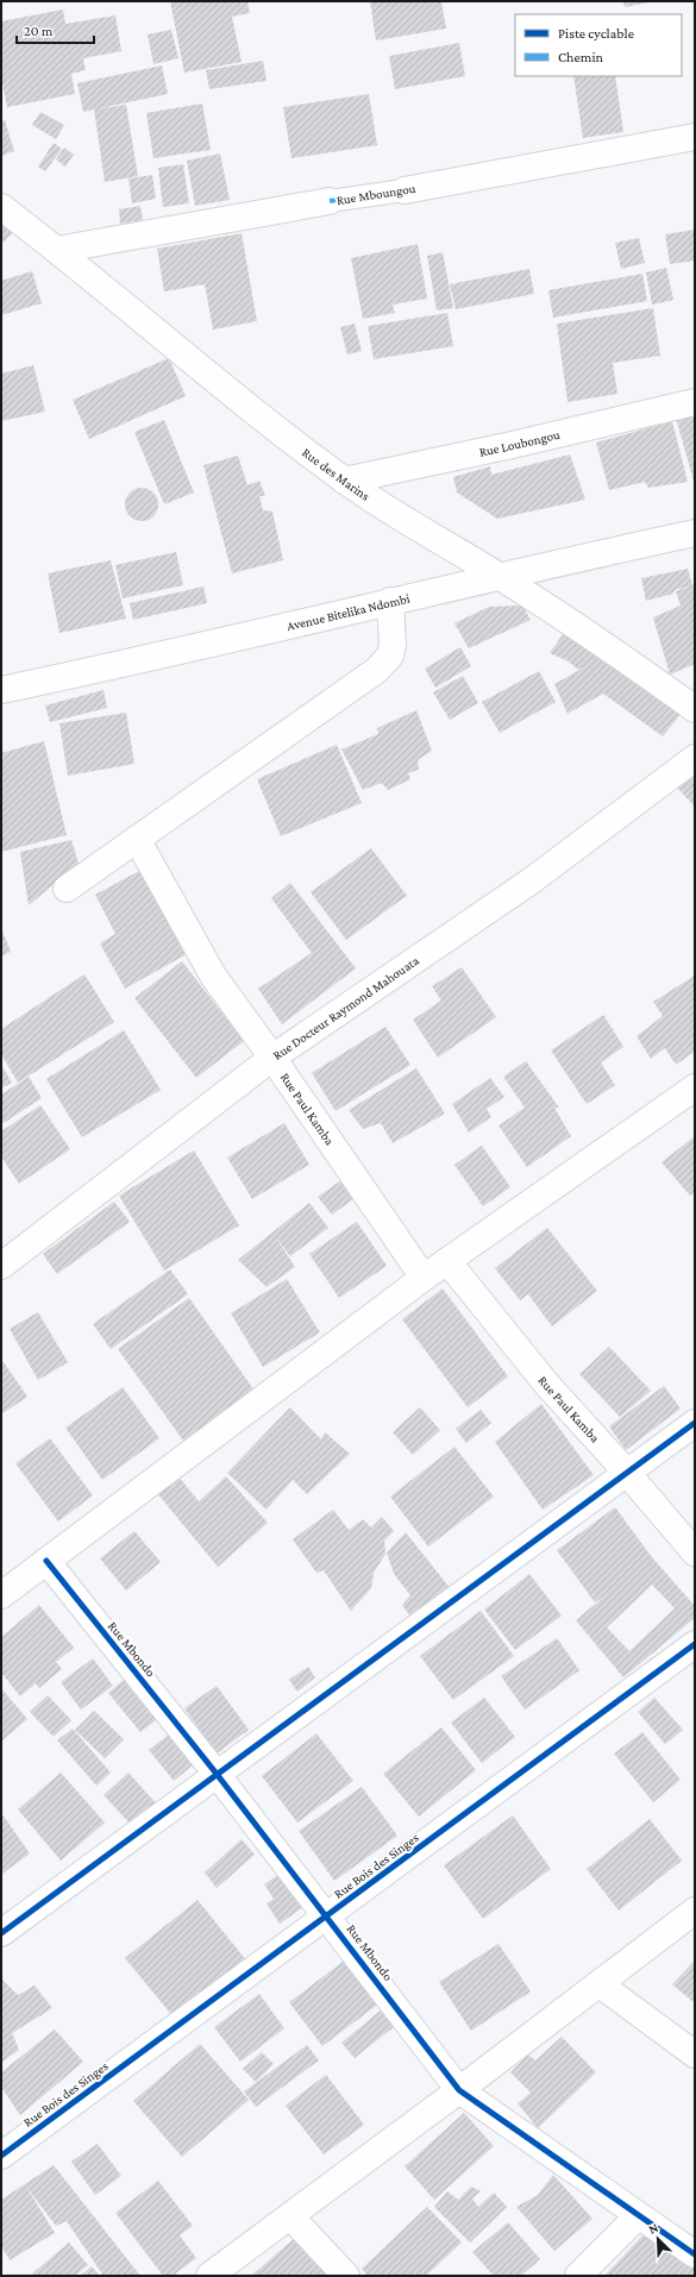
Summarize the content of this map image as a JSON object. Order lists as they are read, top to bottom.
{
  "streets": {
    "street": [
      "Rue Mboungou",
      "Rue Loubongou",
      "Rue des Marins",
      "Avenue Bitelika Ndombi",
      "Rue Docteur Raymond Mahouata",
      "Rue Paul Kamba",
      "Rue Mbondo",
      "Rue Bois des Singes"
    ]
  },
  "crossings": [
    ["Rue Mboungou", "Rue des Marins"],
    ["Rue Loubongou", "Rue des Marins"],
    ["Rue des Marins", "Avenue Bitelika Ndombi"],
    ["Rue Docteur Raymond Mahouata", "Rue Paul Kamba"],
    ["Rue Mbondo", "Rue Bois des Singes"]
  ],
  "legend": ["Piste cyclable", "Chemin"],
  "scale_bar": "20 m",
  "north": "top left"
}
